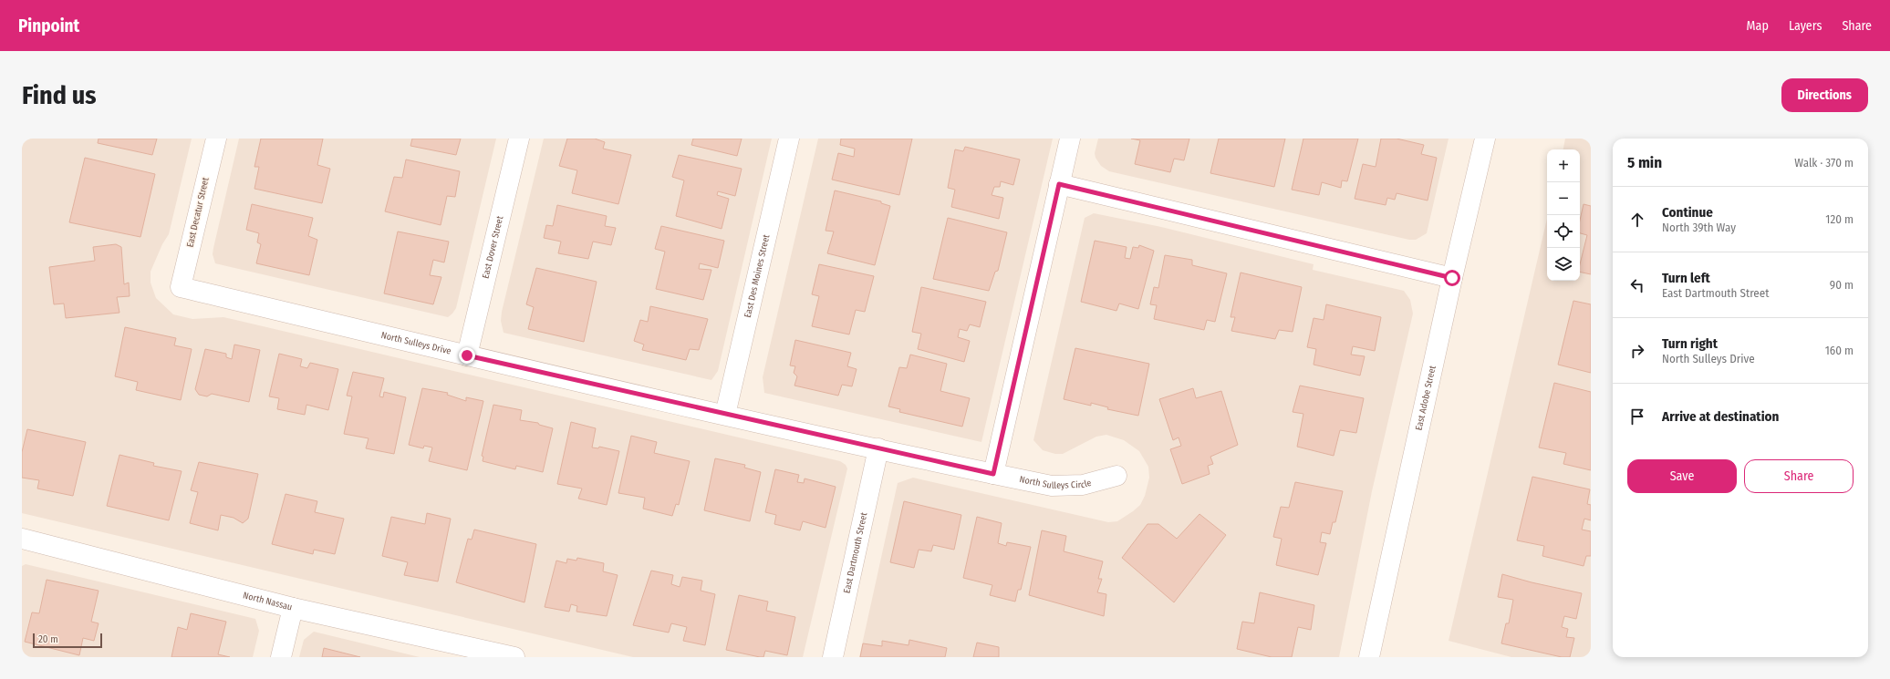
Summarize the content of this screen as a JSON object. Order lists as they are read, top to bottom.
{
  "streets": {
    "street": [
      "East Decatur Street",
      "East Dover Street",
      "East Des Moines Street",
      "North Sulleys Drive",
      "East Adobe Street",
      "North Sulleys Circle",
      "East Dartmouth Street",
      "North Nassau"
    ]
  },
  "crossings": [
    ["East Decatur Street", "North Sulleys Drive"],
    ["East Dover Street", "North Sulleys Drive"],
    ["East Des Moines Street", "North Sulleys Drive"],
    ["North Sulleys Drive", "North Sulleys Circle"],
    ["North Sulleys Drive", "East Dartmouth Street"]
  ],
  "scale_bar": "20 m",
  "page": {
    "header": "Pinpoint",
    "nav": ["Map", "Layers", "Share"],
    "buttons": [
      "Directions",
      ["Save", "Share"]
    ],
    "title": "Find us",
    "heading": ["5 min", "Walk · 370 m"],
    "map_buttons": ["+", "−"],
    "list": [
      ["Continue", "North 39th Way", "120 m"],
      ["Turn left", "East Dartmouth Street", "90 m"],
      ["Turn right", "North Sulleys Drive", "160 m"],
      "Arrive at destination"
    ],
    "scale": "20 m"
  }
}
